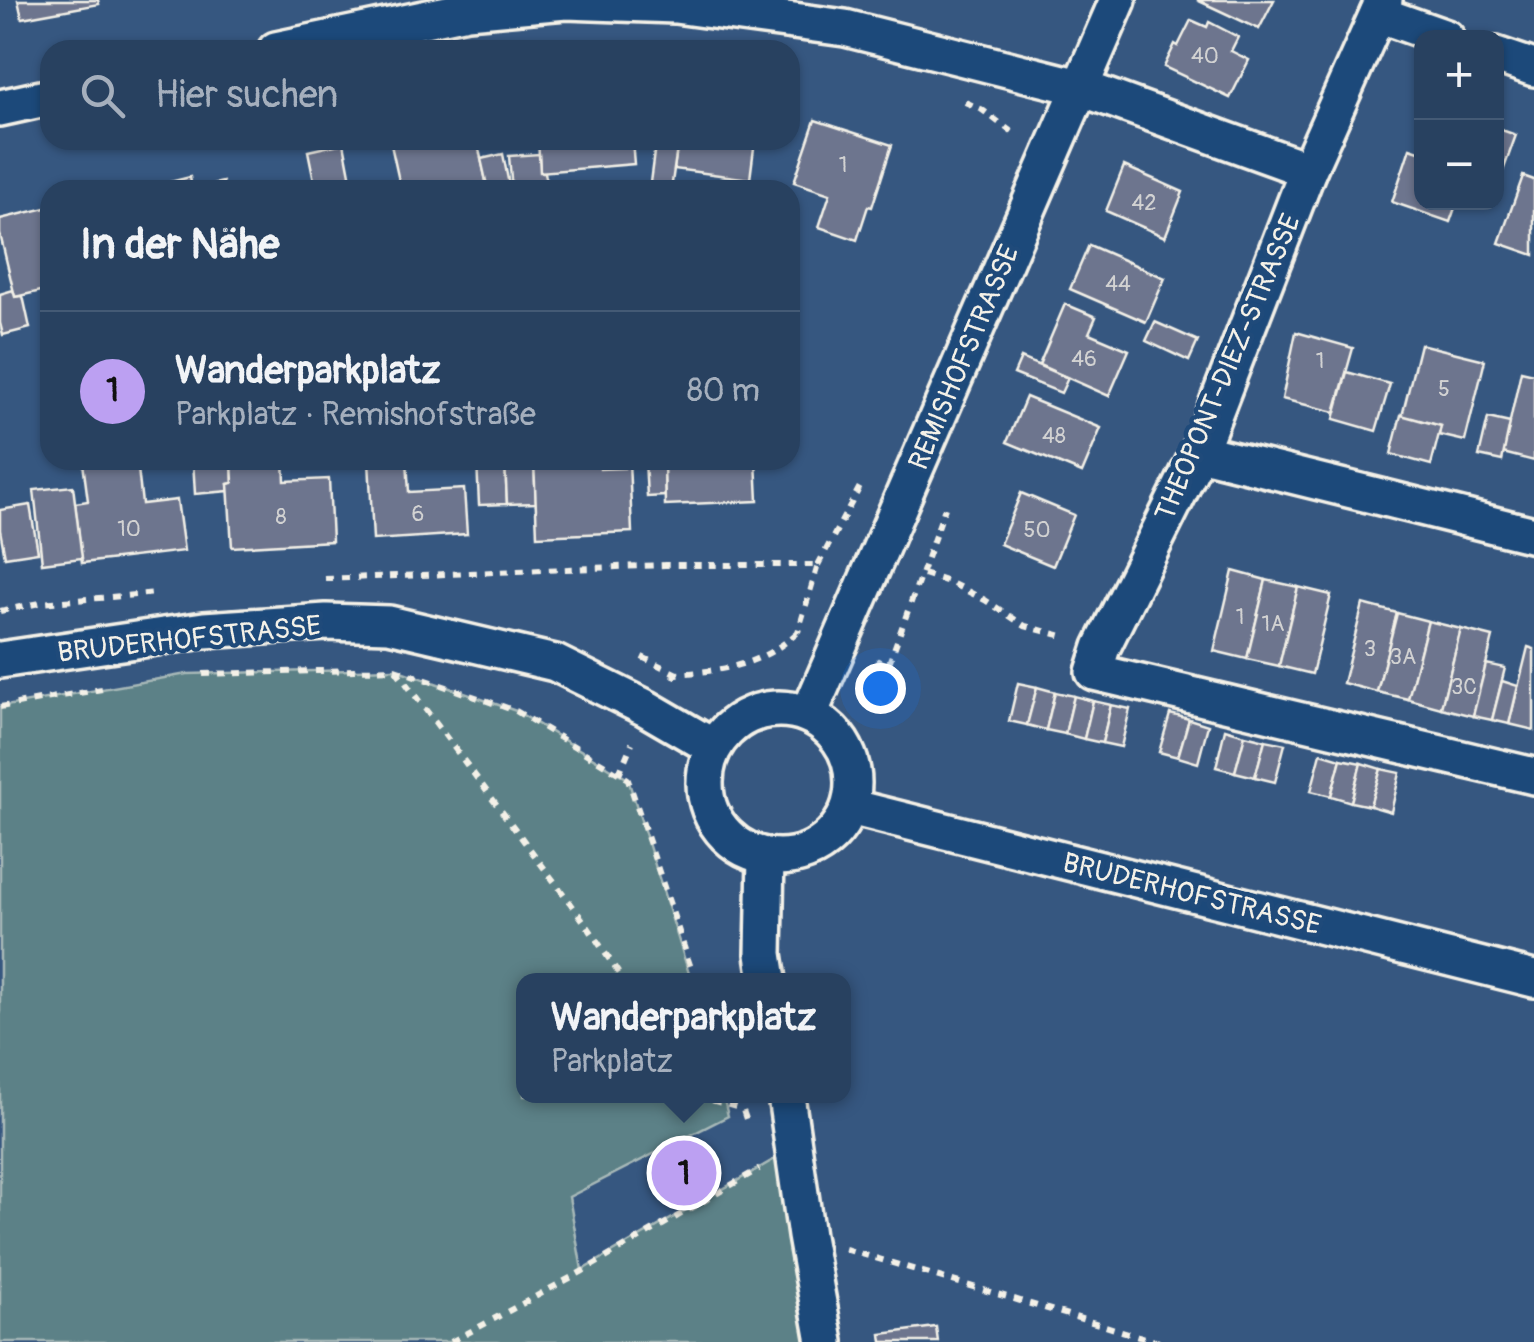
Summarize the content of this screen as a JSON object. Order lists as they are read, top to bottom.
{
  "streets": {
    "street": ["REMISHOFSTRASSE", "THEOPONT-DIEZ-STRASSE", "BRUDERHOFSTRASSE"]
  },
  "crossings": [
    ["REMISHOFSTRASSE", "BRUDERHOFSTRASSE"]
  ],
  "house_numbers": [
    "40",
    "1",
    "42",
    "44",
    "46",
    "1",
    "5",
    "48",
    "6",
    "8",
    "10",
    "50",
    "1",
    "1A",
    "3",
    "3A",
    "3C"
  ],
  "page": {
    "map_buttons": ["+", "−"],
    "search": "Hier suchen",
    "heading": "In der Nähe",
    "list": [
      {
        "mark": "1",
        "name": "Wanderparkplatz",
        "note": "Parkplatz · Remishofstraße",
        "value": "80 m"
      }
    ],
    "popup": ["Wanderparkplatz", "Parkplatz"],
    "pins": "1"
  }
}
